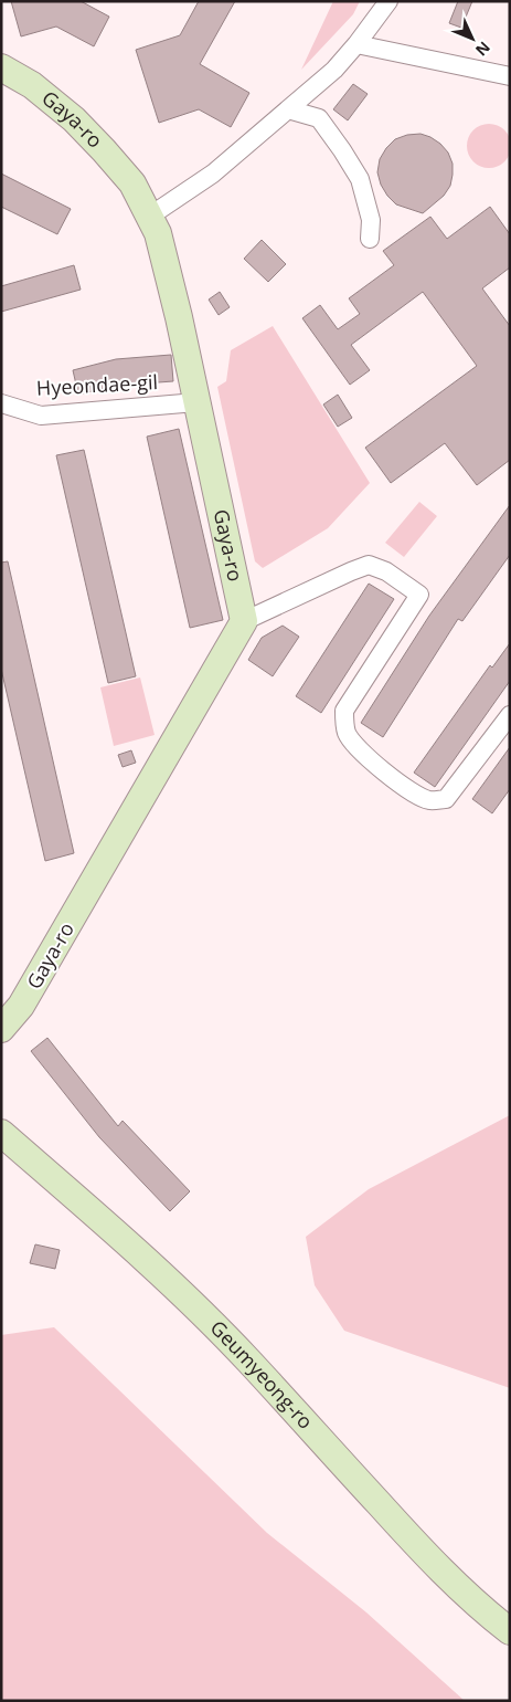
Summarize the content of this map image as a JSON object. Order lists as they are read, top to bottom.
{
  "streets": {
    "street": ["Gaya-ro", "Hyeondae-gil", "Geumyeong-ro"]
  },
  "crossings": [
    ["Gaya-ro", "Hyeondae-gil"]
  ],
  "north": "bottom right"
}
